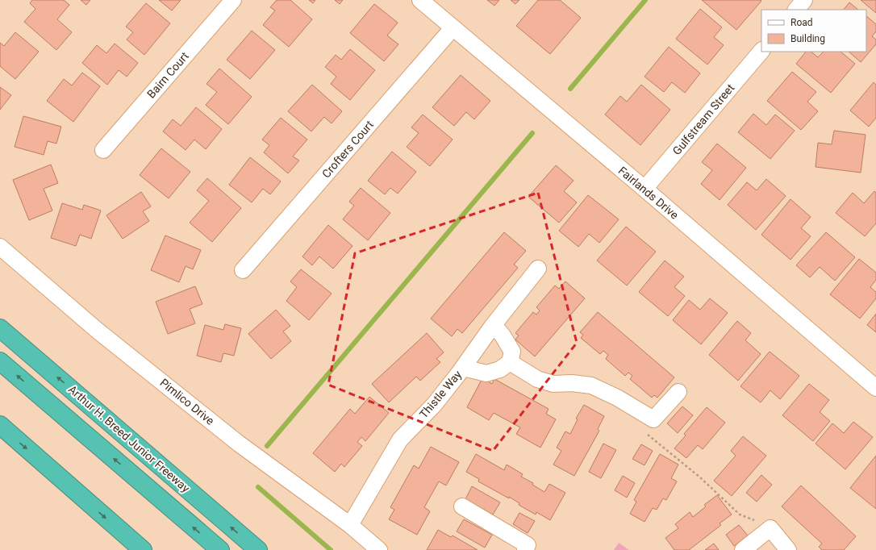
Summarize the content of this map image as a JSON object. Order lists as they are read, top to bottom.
{
  "streets": {
    "highway": ["Arthur H. Breed Junior Freeway"],
    "street": [
      "Bairn Court",
      "Gulfstream Street",
      "Crofters Court",
      "Fairlands Drive",
      "Thistle Way",
      "Pimlico Drive"
    ]
  },
  "crossings": [
    ["Gulfstream Street", "Fairlands Drive"],
    ["Crofters Court", "Fairlands Drive"],
    ["Thistle Way", "Pimlico Drive"]
  ],
  "legend": ["Road", "Building"]
}
